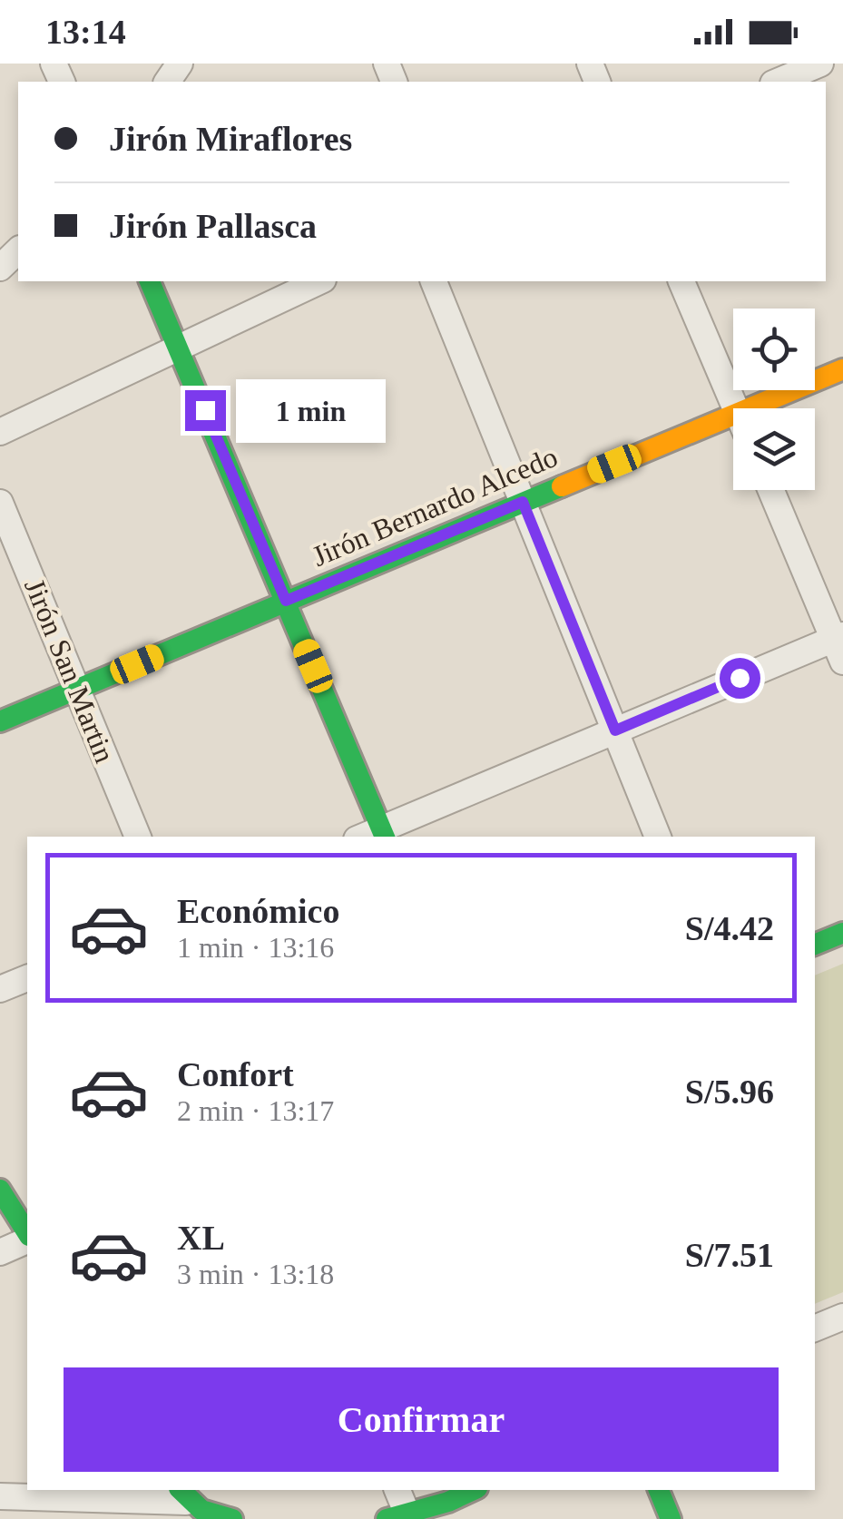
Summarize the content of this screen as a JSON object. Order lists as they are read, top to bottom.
{
  "streets": {
    "street": ["Jirón Bernardo Alcedo", "Jirón San Martin"]
  },
  "crossings": [
    ["Jirón Bernardo Alcedo", "Jirón San Martin"]
  ],
  "page": {
    "status": "13:14",
    "banner": ["Jirón Miraflores", "Jirón Pallasca"],
    "bubble": "1 min",
    "list": [
      {
        "name": "Económico",
        "note": "1 min · 13:16",
        "value": "S/4.42"
      },
      {
        "name": "Confort",
        "note": "2 min · 13:17",
        "value": "S/5.96"
      },
      {
        "name": "XL",
        "note": "3 min · 13:18",
        "value": "S/7.51"
      }
    ],
    "buttons": "Confirmar"
  }
}
